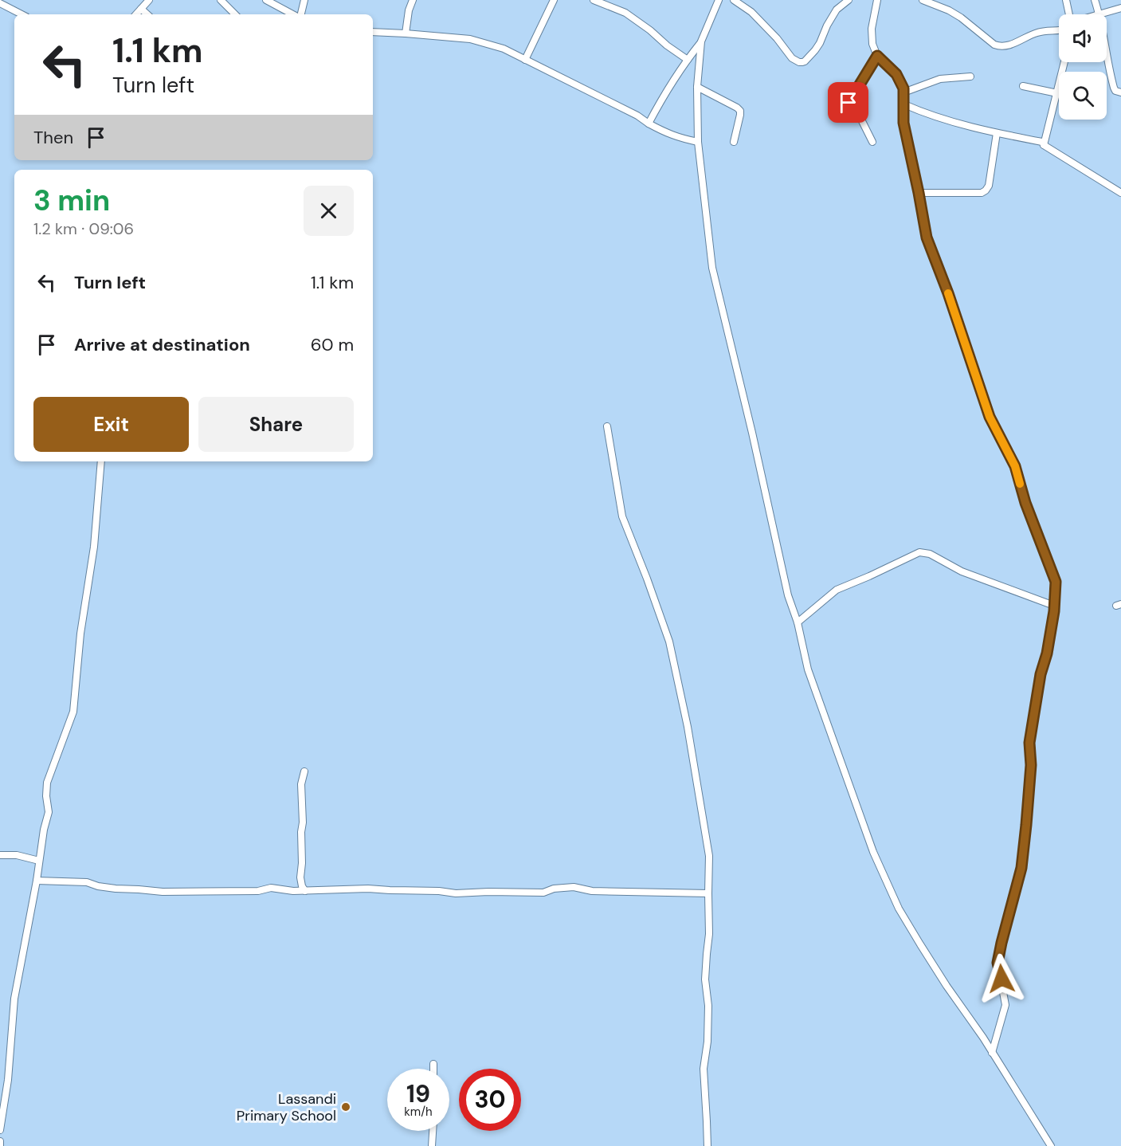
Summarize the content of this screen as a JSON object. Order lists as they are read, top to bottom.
{
  "places": ["Lassandi Primary School"],
  "page": {
    "turn": ["1.1 km", "Turn left"],
    "then": "Then",
    "heading": ["3 min", "1.2 km · 09:06"],
    "list": [
      {
        "name": "Turn left",
        "value": "1.1 km"
      },
      {
        "name": "Arrive at destination",
        "value": "60 m"
      }
    ],
    "buttons": ["Exit", "Share"],
    "speed": "19 km/h",
    "limit": "30"
  }
}
